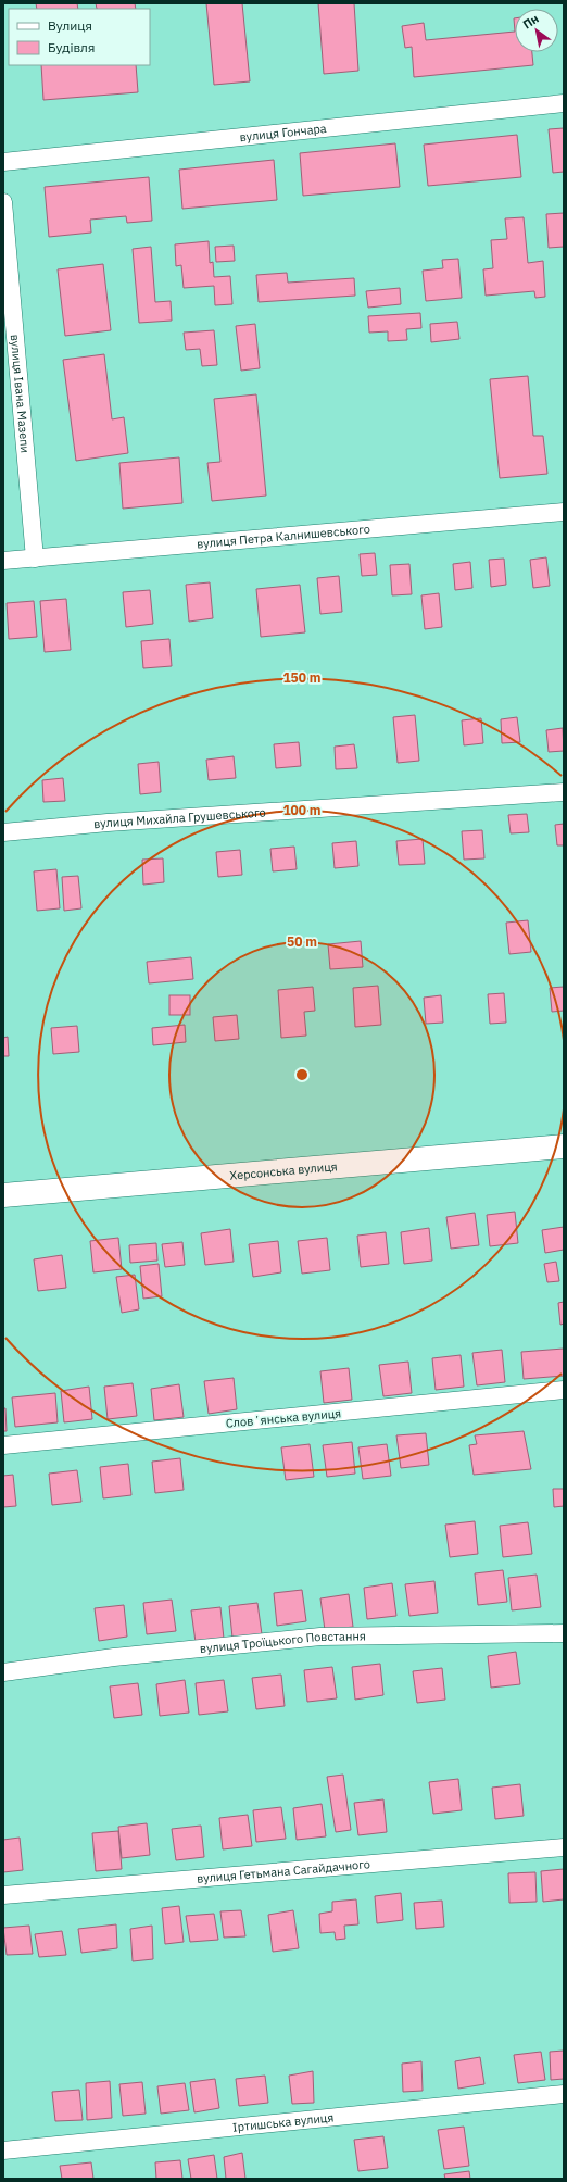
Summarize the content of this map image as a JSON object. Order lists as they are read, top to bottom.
{
  "streets": {
    "main road": ["Херсонська вулиця"],
    "street": [
      "вулиця Гончара",
      "вулиця Івана Мазепи",
      "вулиця Петра Калнишевського",
      "вулиця Михайла Грушевського",
      "Словʼянська вулиця",
      "вулиця Троїцького Повстання",
      "вулиця Гетьмана Сагайдачного",
      "Іртишська вулиця"
    ]
  },
  "crossings": [
    ["вулиця Івана Мазепи", "вулиця Петра Калнишевського"]
  ],
  "legend": ["Вулиця", "Будівля"],
  "north": "top left",
  "rings": ["150 m", "100 m", "50 m"]
}
